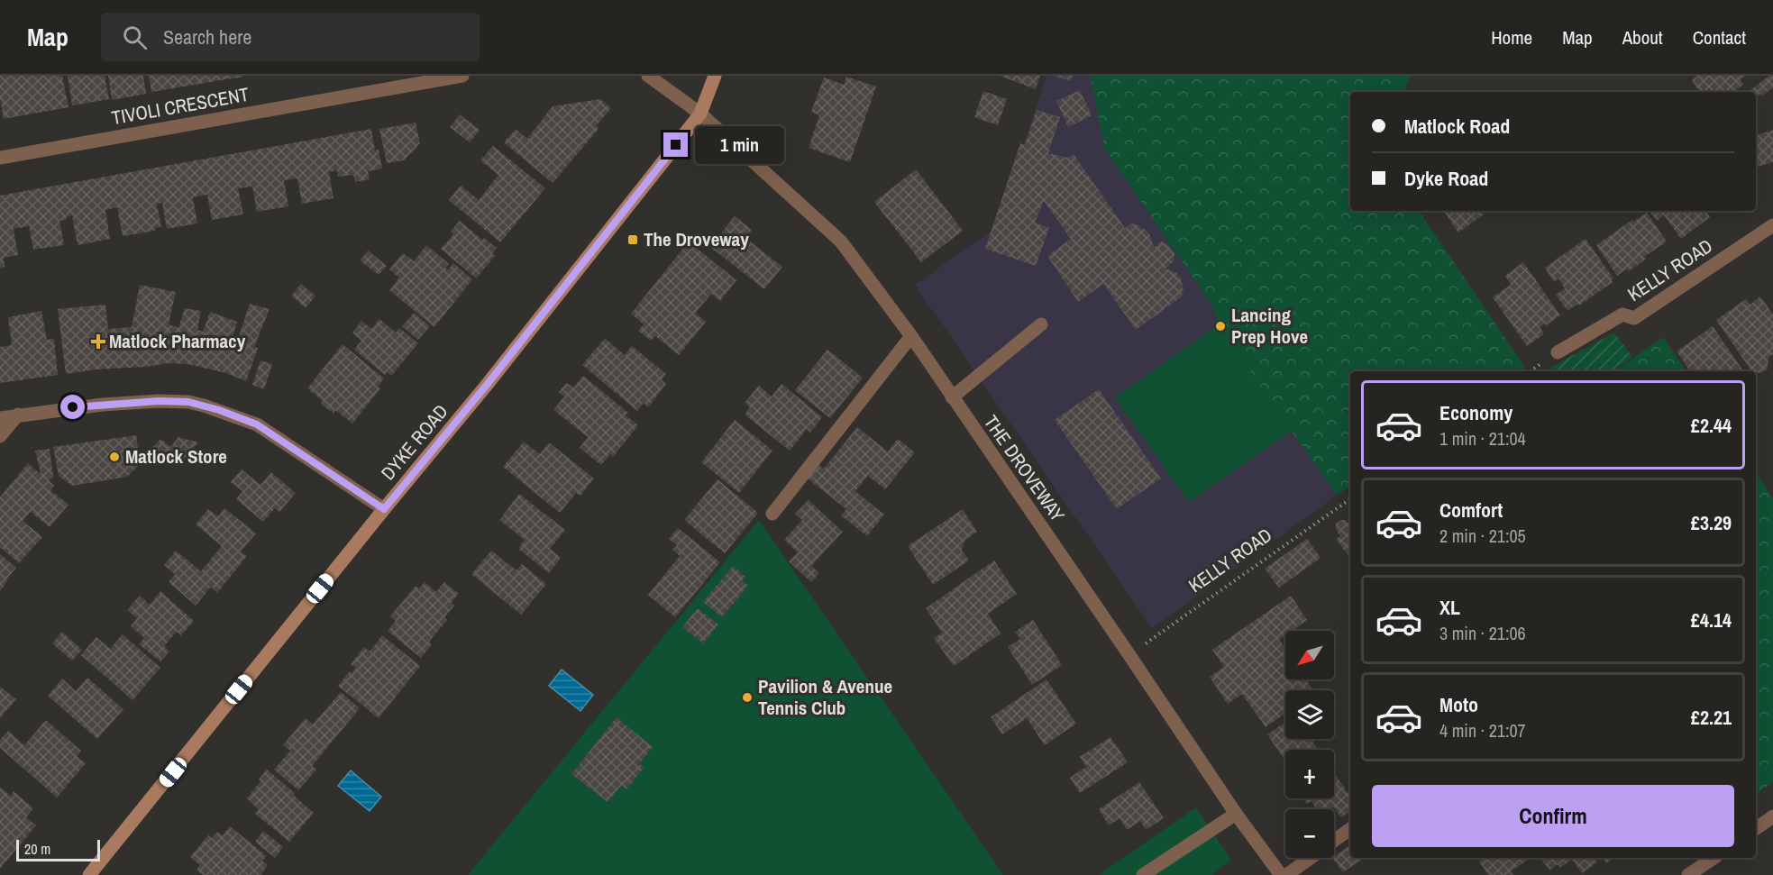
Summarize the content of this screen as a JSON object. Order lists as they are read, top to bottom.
{
  "streets": {
    "street": [
      "TIVOLI CRESCENT",
      "KELLY ROAD",
      "DYKE ROAD",
      "THE DROVEWAY"
    ]
  },
  "crossings": [
    ["KELLY ROAD", "THE DROVEWAY"],
    ["DYKE ROAD", "THE DROVEWAY"]
  ],
  "places": {
    "transit": ["The Droveway"],
    "other": ["Lancing Prep Hove", "Matlock Store", "Pavilion & Avenue Tennis Club"],
    "health": ["Matlock Pharmacy"]
  },
  "scale_bar": "20 m",
  "north": "bottom left",
  "page": {
    "header": "Map",
    "search": "Search here",
    "nav": [
      "Home",
      "Map",
      "About",
      "Contact"
    ],
    "banner": ["Matlock Road", "Dyke Road"],
    "bubble": "1 min",
    "list": [
      {
        "name": "Economy",
        "note": "1 min · 21:04",
        "value": "£2.44"
      },
      {
        "name": "Comfort",
        "note": "2 min · 21:05",
        "value": "£3.29"
      },
      {
        "name": "XL",
        "note": "3 min · 21:06",
        "value": "£4.14"
      },
      {
        "name": "Moto",
        "note": "4 min · 21:07",
        "value": "£2.21"
      }
    ],
    "map_buttons": ["+", "−"],
    "buttons": "Confirm",
    "scale": "20 m"
  }
}
